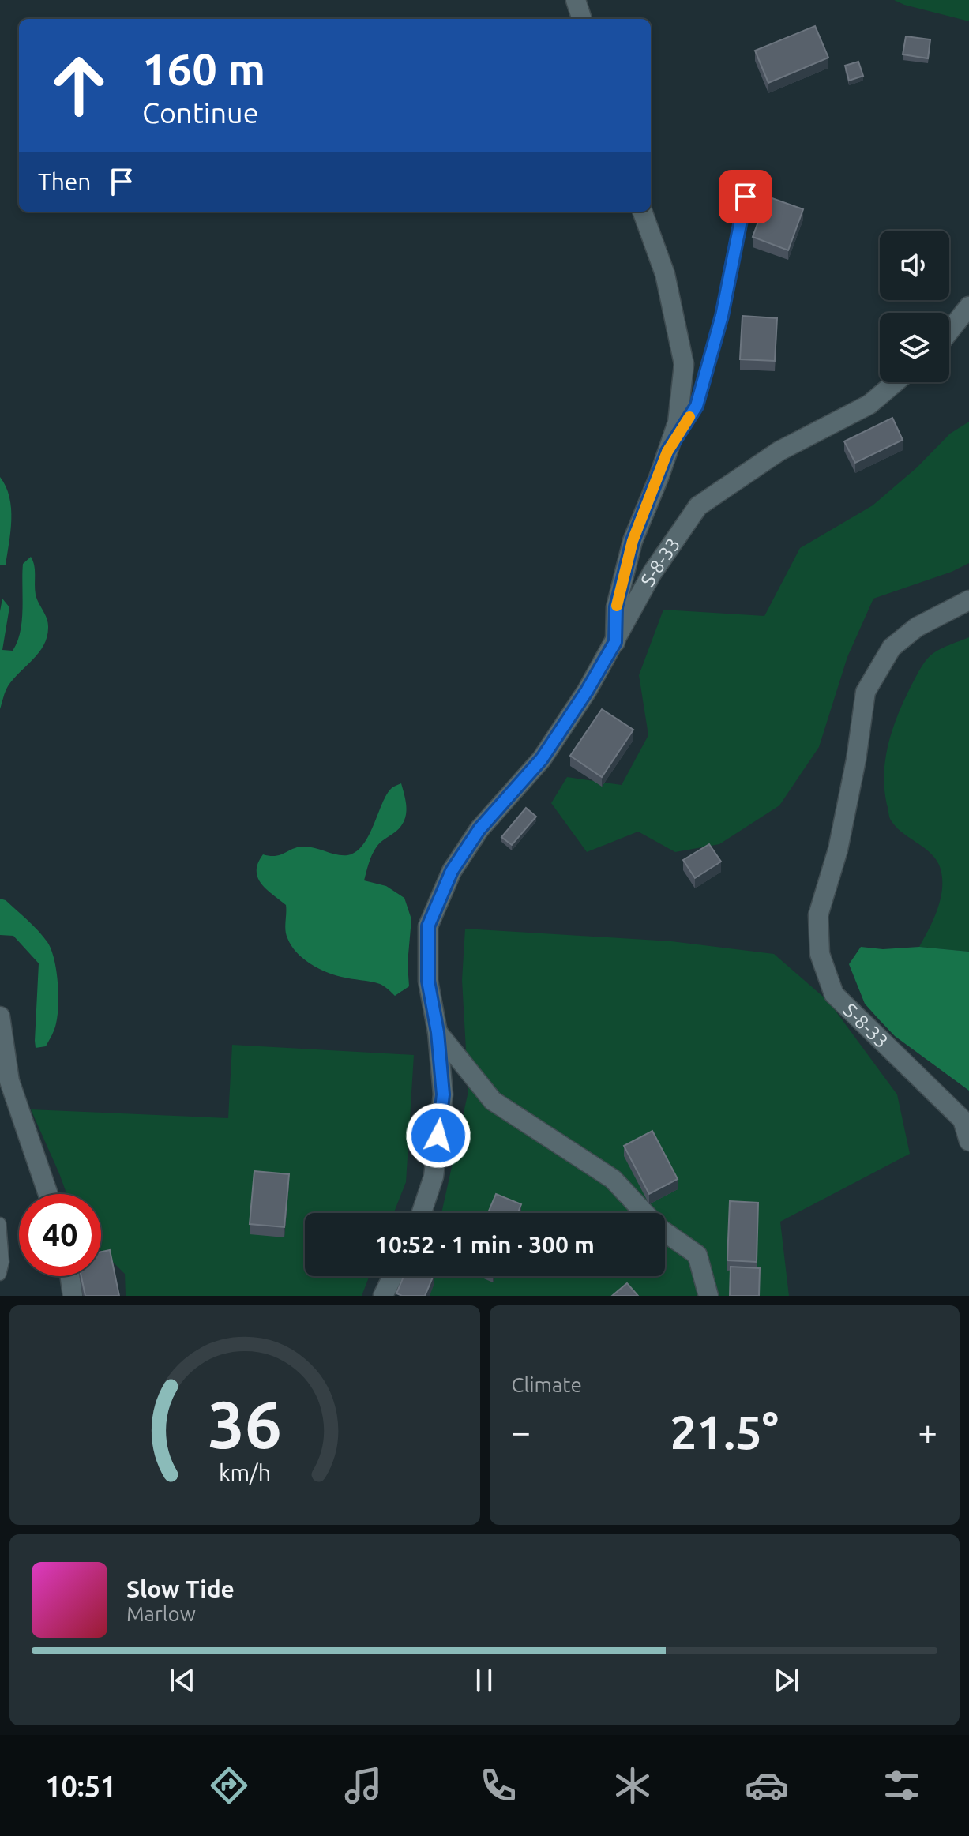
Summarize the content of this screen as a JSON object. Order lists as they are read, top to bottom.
{
  "streets": {
    "street": ["Տ-8-33"]
  },
  "page": {
    "turn": ["160 m", "Continue"],
    "then": "Then",
    "limit": "40",
    "trip": "10:52 · 1 min · 300 m",
    "tile": "Climate",
    "heat": ["−", "21.5°", "+"],
    "song": ["Slow Tide", "Marlow"],
    "tabs": "10:51",
    "gauge": ["36", "km/h"]
  }
}
